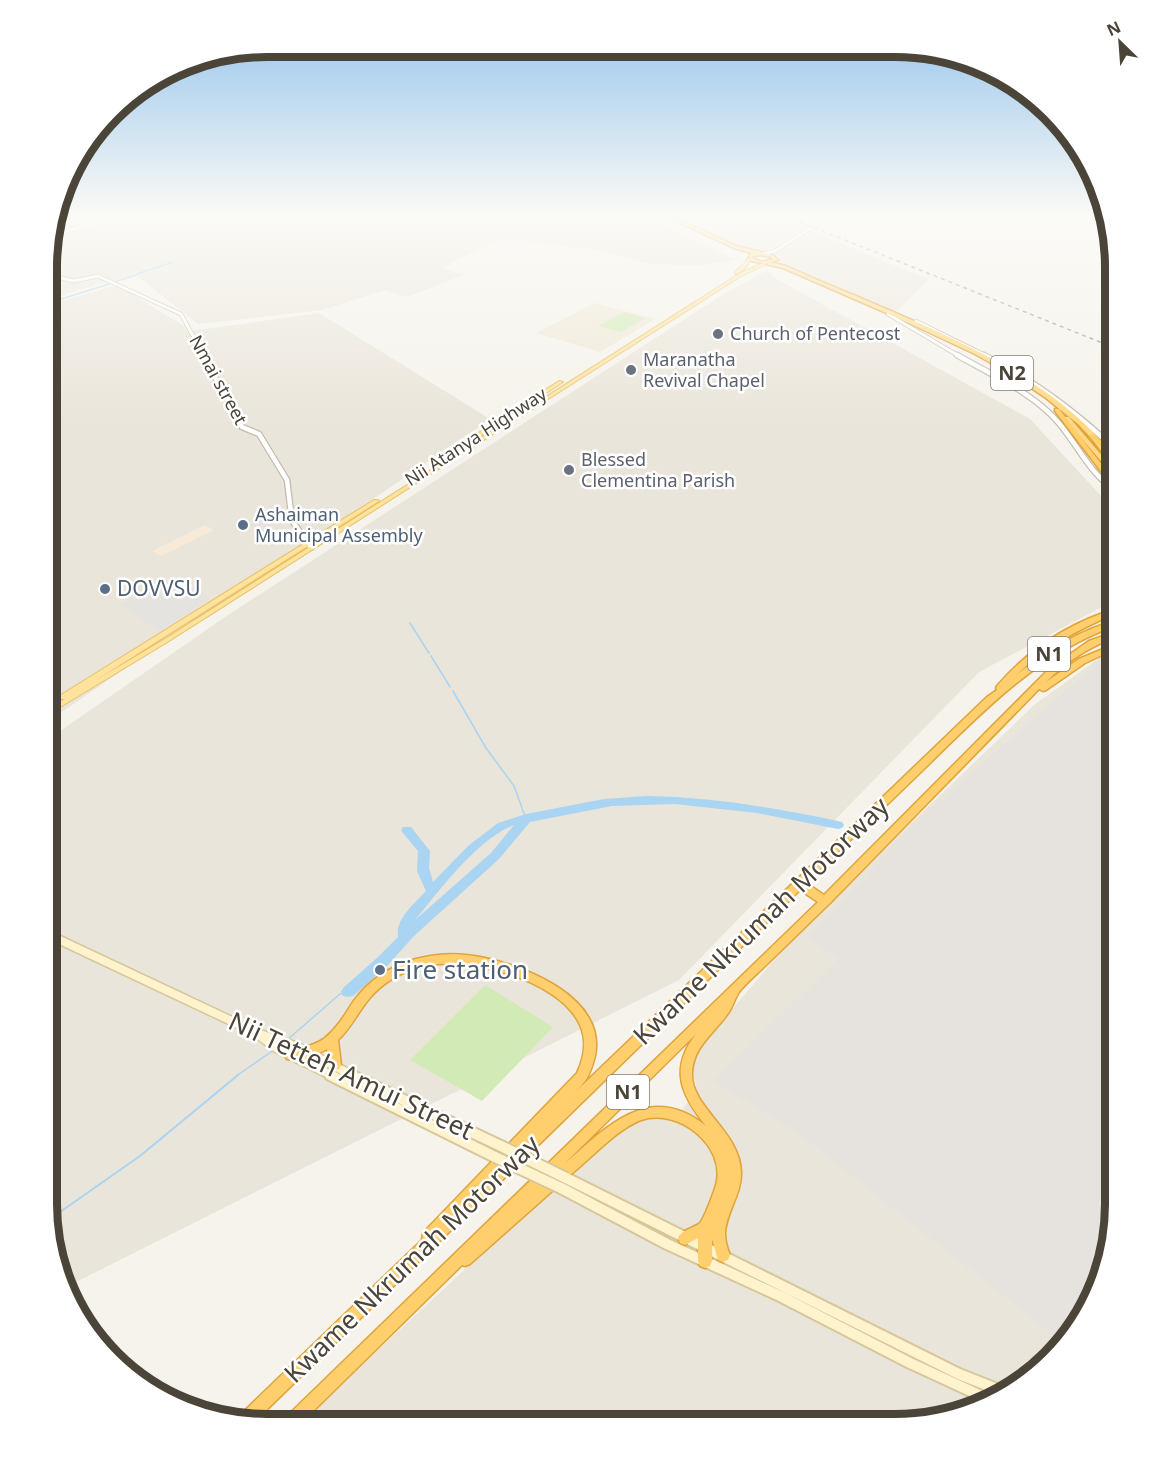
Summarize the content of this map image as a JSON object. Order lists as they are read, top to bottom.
{
  "streets": {
    "highway": ["N2", "N1", "Kwame Nkrumah Motorway"],
    "main road": ["Nii Tetteh Amui Street"],
    "street": ["Nmai street"]
  },
  "places": [
    "Church of Pentecost",
    "Maranatha Revival Chapel",
    "Blessed Clementina Parish",
    "Ashaiman Municipal Assembly",
    "DOVVSU",
    "Fire station"
  ],
  "north": "top left"
}
